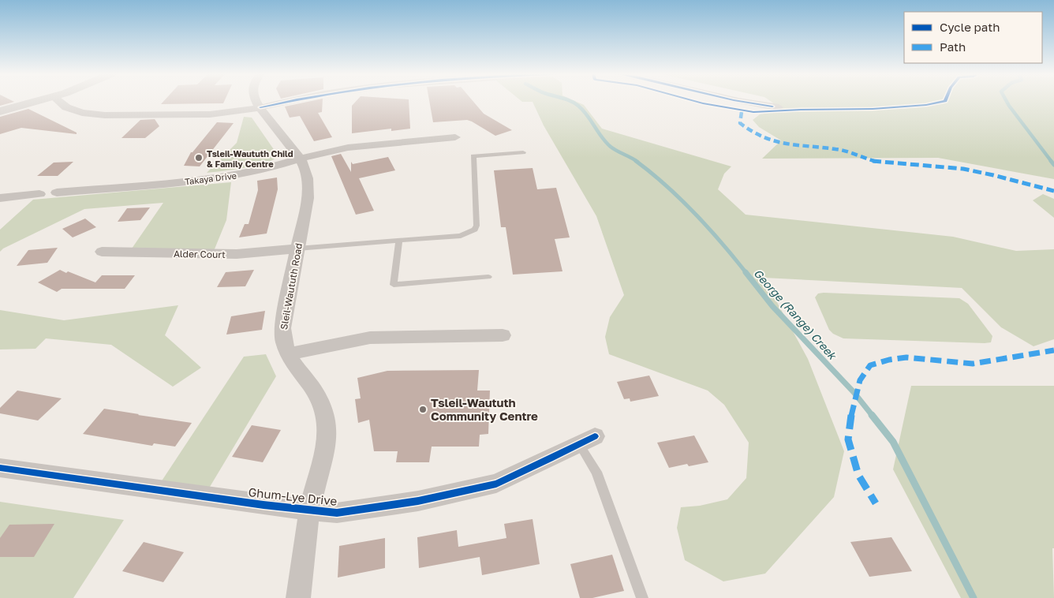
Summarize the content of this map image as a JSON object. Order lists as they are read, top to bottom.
{
  "streets": {
    "street": [
      "Takaya Drive",
      "Alder Court",
      "Sleil-Waututh Road",
      "Ghum-Lye Drive"
    ]
  },
  "crossings": [
    ["Takaya Drive", "Sleil-Waututh Road"],
    ["Alder Court", "Sleil-Waututh Road"],
    ["Sleil-Waututh Road", "Ghum-Lye Drive"]
  ],
  "water": ["George (Range) Creek"],
  "places": ["Tsleil-Waututh Child & Family Centre", "Tsleil-Waututh Community Centre"],
  "legend": ["Cycle path", "Path"]
}
